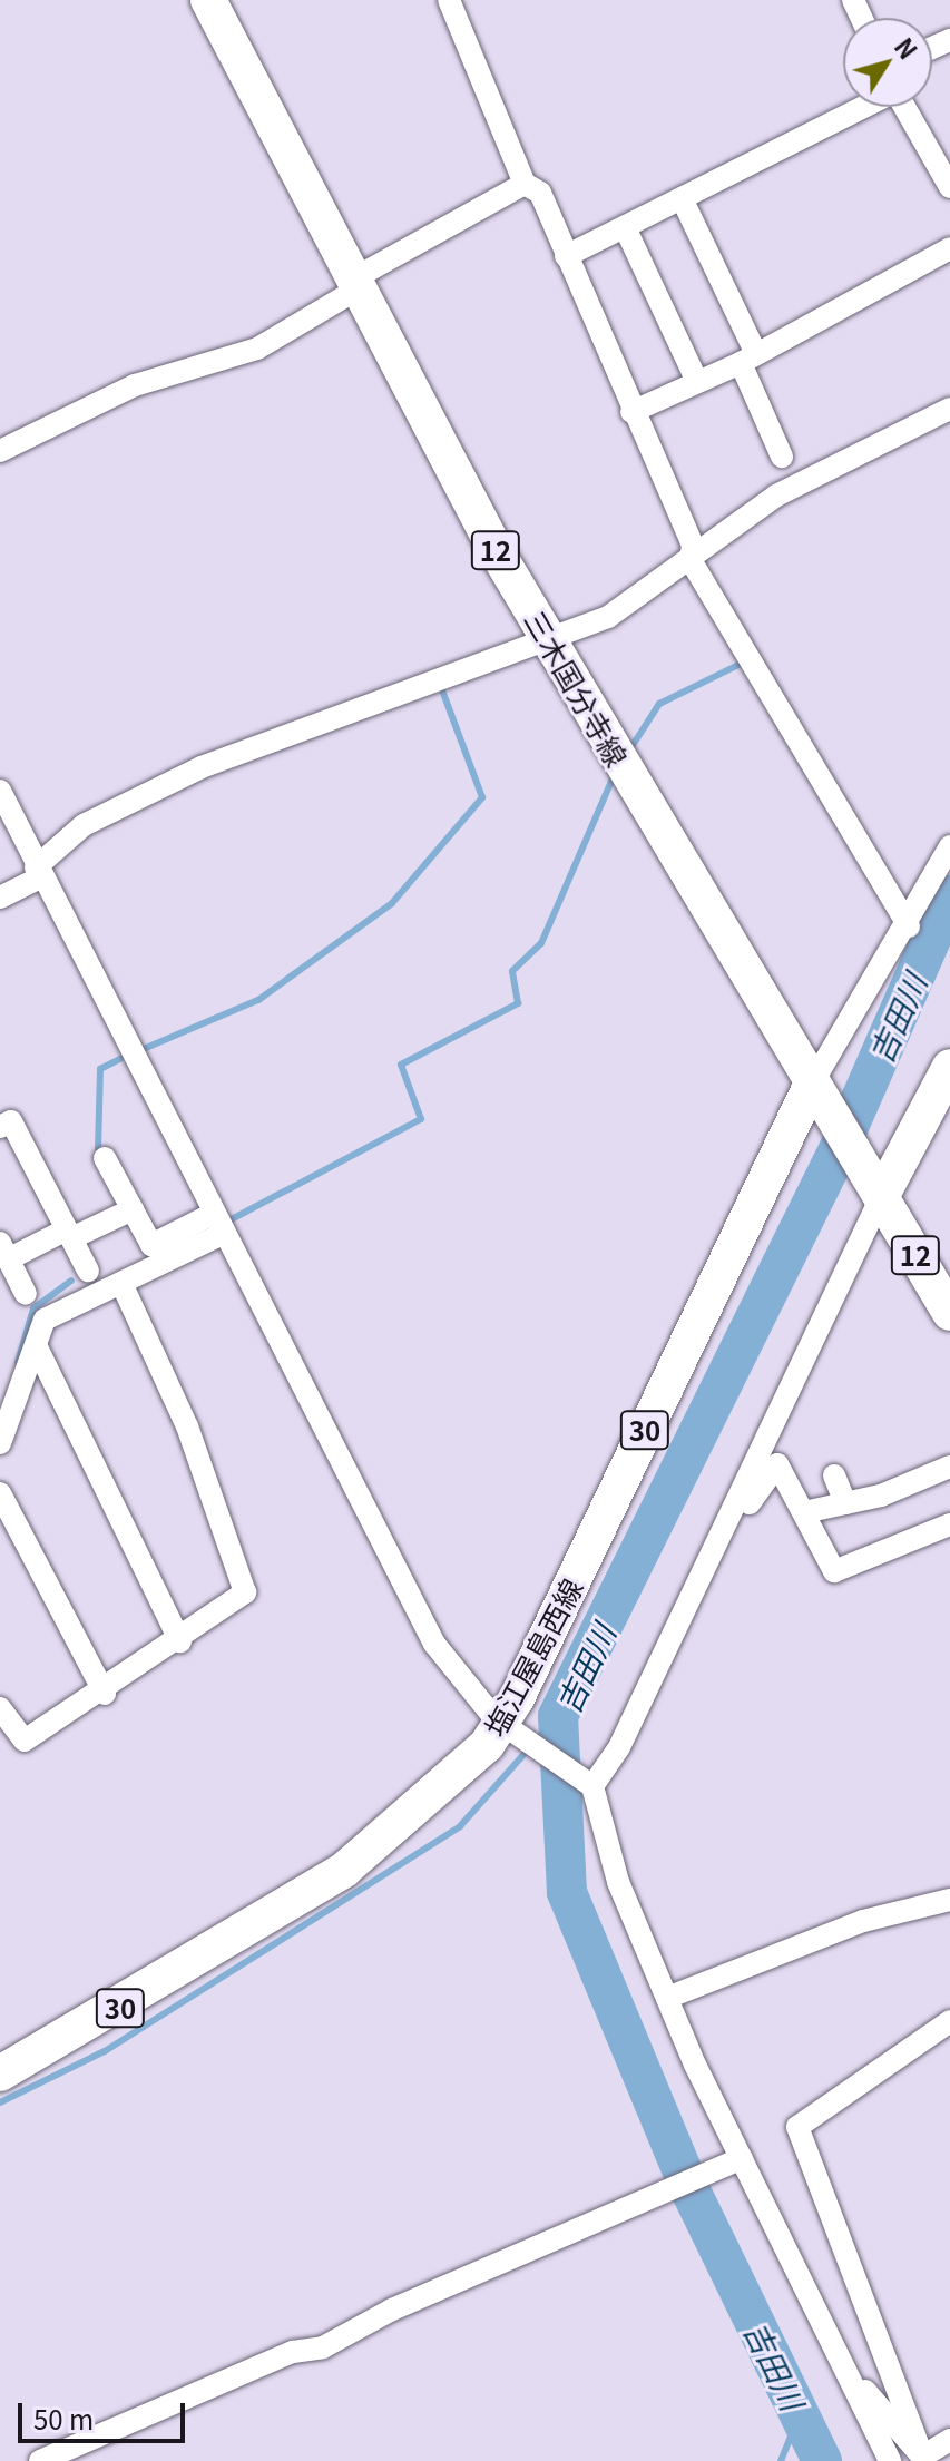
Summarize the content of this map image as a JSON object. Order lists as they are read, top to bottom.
{
  "streets": {
    "main road": [
      "12",
      "三木国分寺線",
      "30",
      "塩江屋島西線"
    ]
  },
  "crossings": [
    ["三木国分寺線", "塩江屋島西線"]
  ],
  "water": ["吉田川"],
  "scale_bar": "50 m",
  "north": "top right"
}
